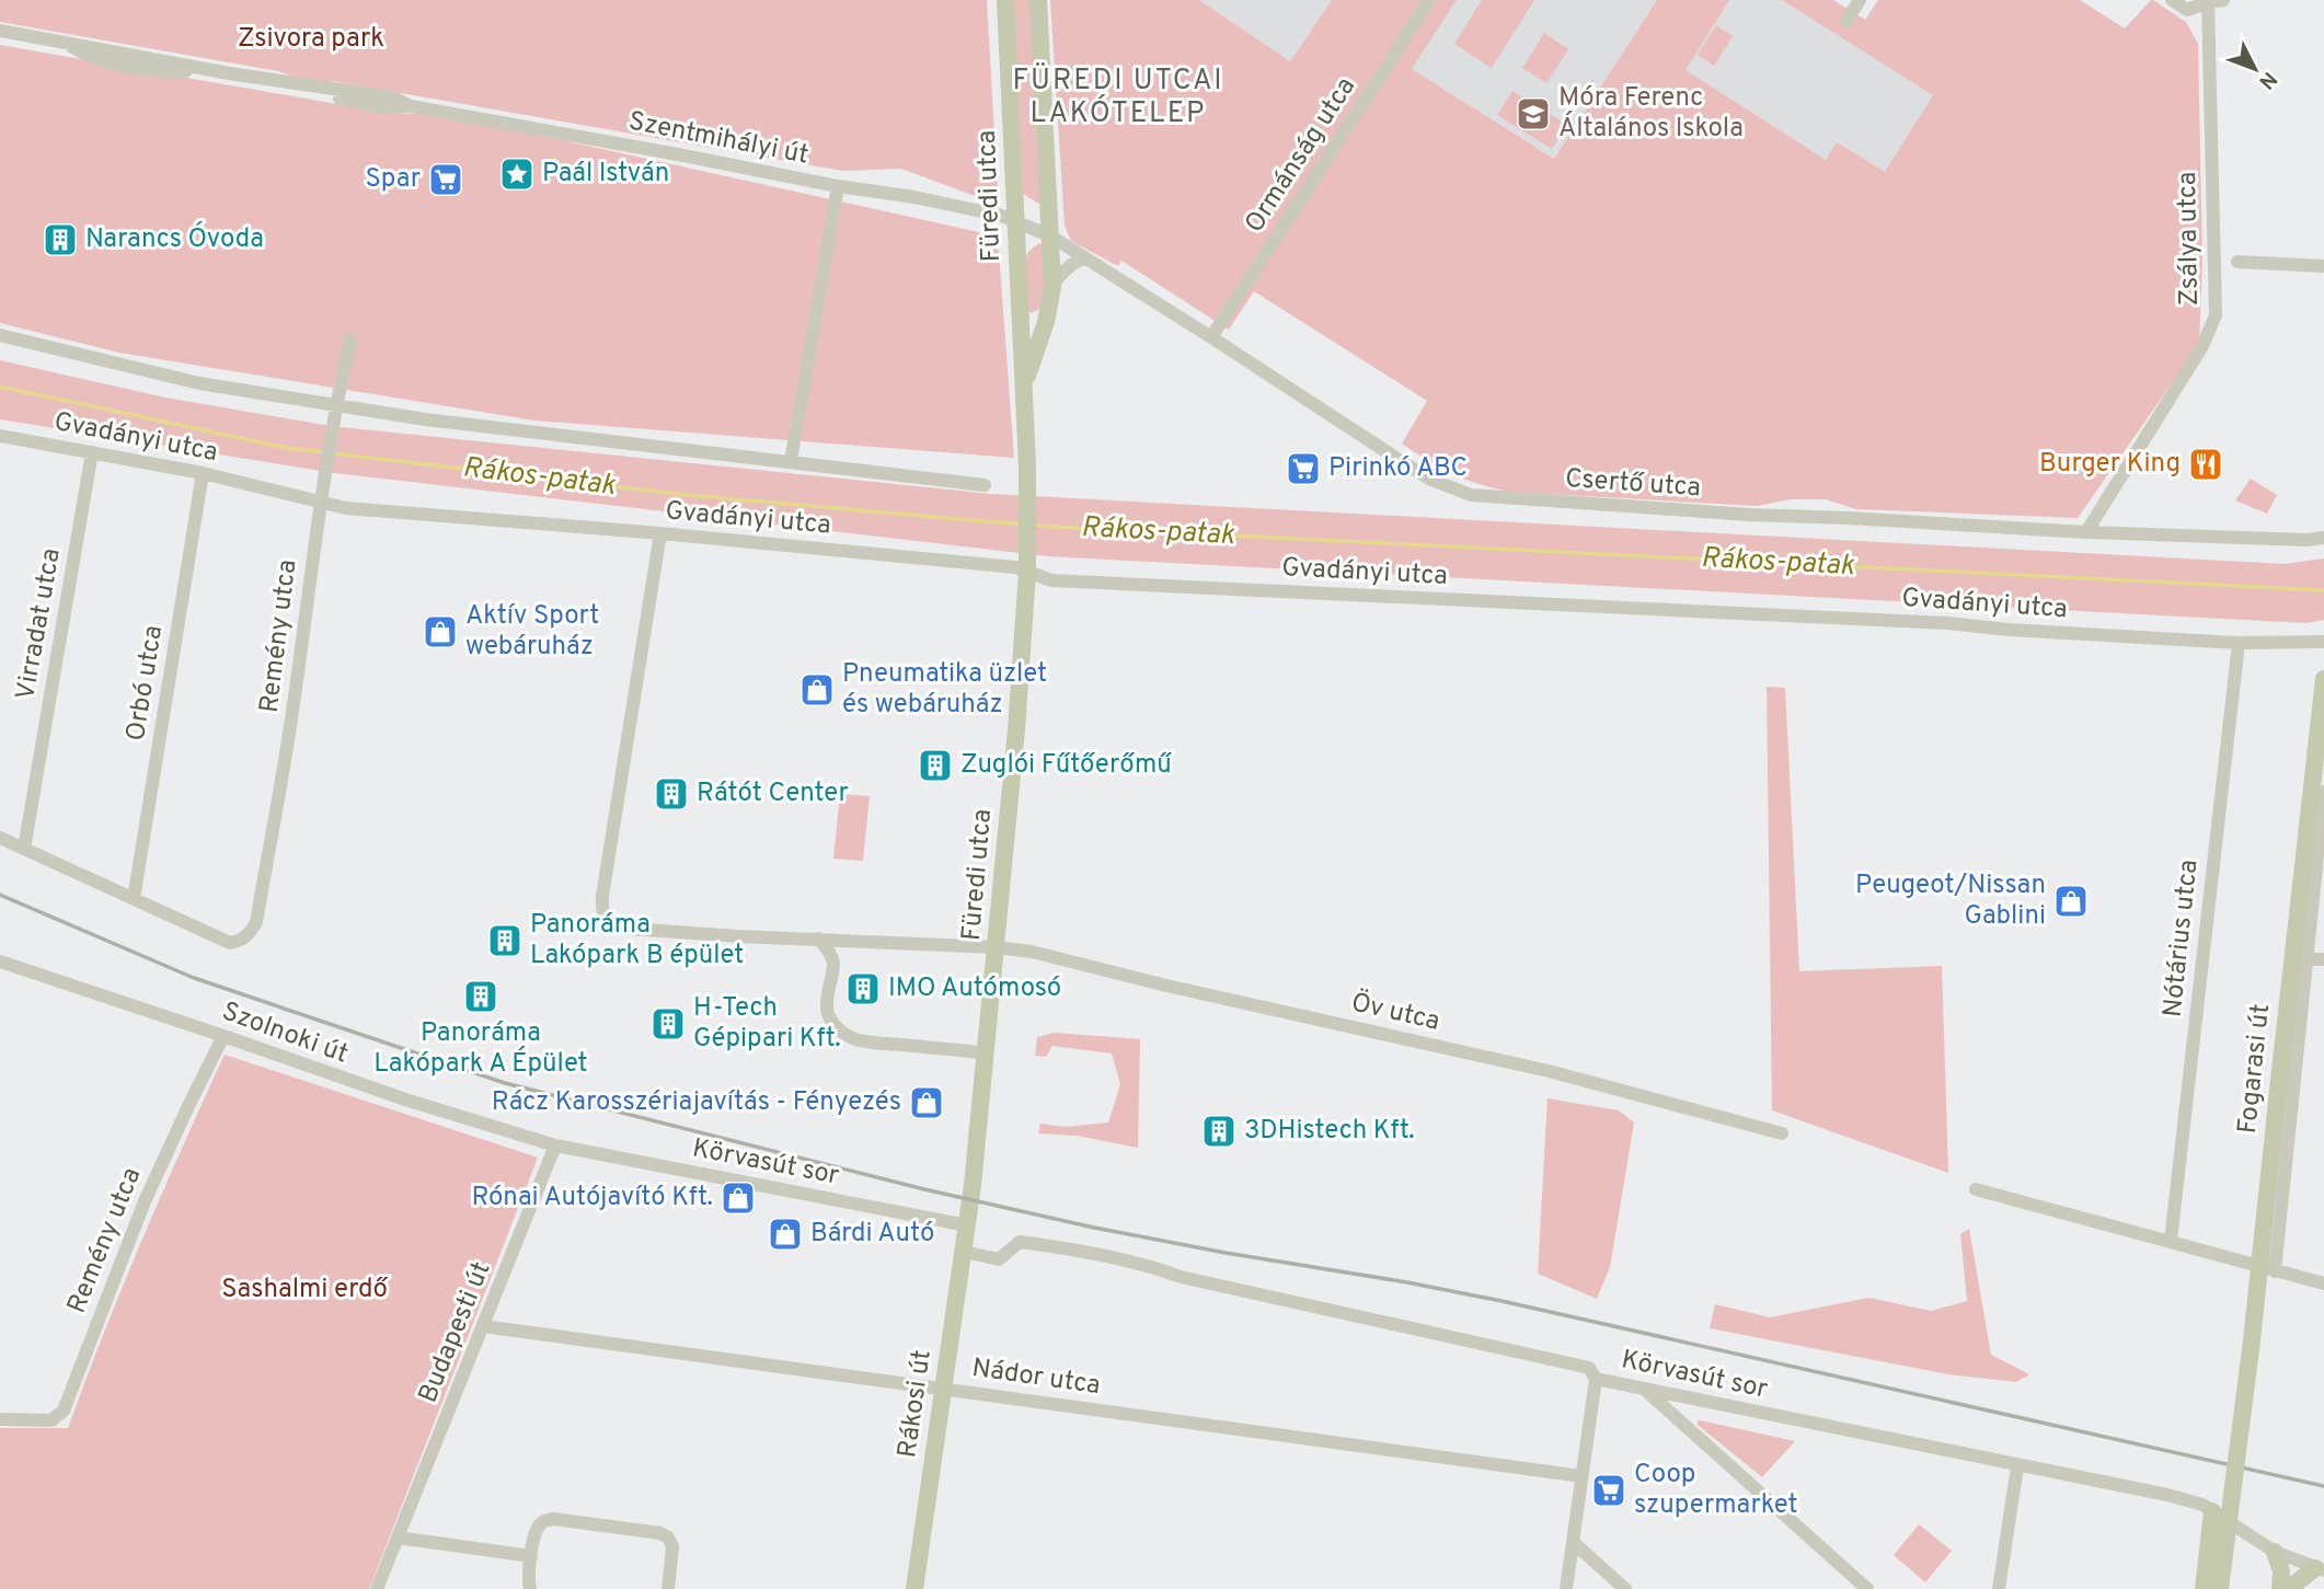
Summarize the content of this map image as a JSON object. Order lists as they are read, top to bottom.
{
  "streets": {
    "main road": ["Füredi utca", "Fogarasi út", "Rákosi út"],
    "street": [
      "Szentmihályi út",
      "Ormánság utca",
      "Zsálya utca",
      "Gvadányi utca",
      "Csertő utca",
      "Virradat utca",
      "Remény utca",
      "Orbó utca",
      "Nótárius utca",
      "Öv utca",
      "Szolnoki út",
      "Körvasút sor",
      "Budapesti út",
      "Nádor utca"
    ]
  },
  "crossings": [
    ["Szentmihályi út", "Füredi utca"],
    ["Szentmihályi út", "Csertő utca"],
    ["Ormánság utca", "Csertő utca"],
    ["Füredi utca", "Gvadányi utca"],
    ["Füredi utca", "Csertő utca"],
    ["Füredi utca", "Öv utca"],
    ["Füredi utca", "Körvasút sor"],
    ["Füredi utca", "Rákosi út"],
    ["Zsálya utca", "Csertő utca"],
    ["Gvadányi utca", "Virradat utca"],
    ["Gvadányi utca", "Remény utca"],
    ["Gvadányi utca", "Orbó utca"],
    ["Gvadányi utca", "Nótárius utca"],
    ["Gvadányi utca", "Öv utca"],
    ["Remény utca", "Orbó utca"],
    ["Remény utca", "Szolnoki út"],
    ["Szolnoki út", "Körvasút sor"],
    ["Szolnoki út", "Budapesti út"],
    ["Körvasút sor", "Budapesti út"],
    ["Körvasút sor", "Rákosi út"],
    ["Budapesti út", "Nádor utca"],
    ["Nádor utca", "Rákosi út"]
  ],
  "districts": ["FÜREDI UTCAI LAKÓTELEP"],
  "water": ["Rákos-patak"],
  "parks": ["Zsivora park", "Sashalmi erdő"],
  "places": {
    "school or university": ["Móra Ferenc Általános Iskola"],
    "place": ["Paál István"],
    "supermarket": ["Spar", "Pirinkó ABC", "Coop szupermarket"],
    "building": [
      "Narancs Óvoda",
      "Zuglói Fűtőerőmű",
      "Rátót Center",
      "Panoráma Lakópark B épület",
      "IMO Autómosó",
      "Panoráma Lakópark A Épület",
      "H-Tech Gépipari Kft.",
      "3DHistech Kft."
    ],
    "restaurant": ["Burger King"],
    "shop": [
      "Aktív Sport webáruház",
      "Pneumatika üzlet és webáruház",
      "Peugeot/Nissan Gablini",
      "Rácz Karosszériajavítás - Fényezés",
      "Rónai Autójavító Kft.",
      "Bárdi Autó"
    ]
  },
  "north": "bottom right"
}
